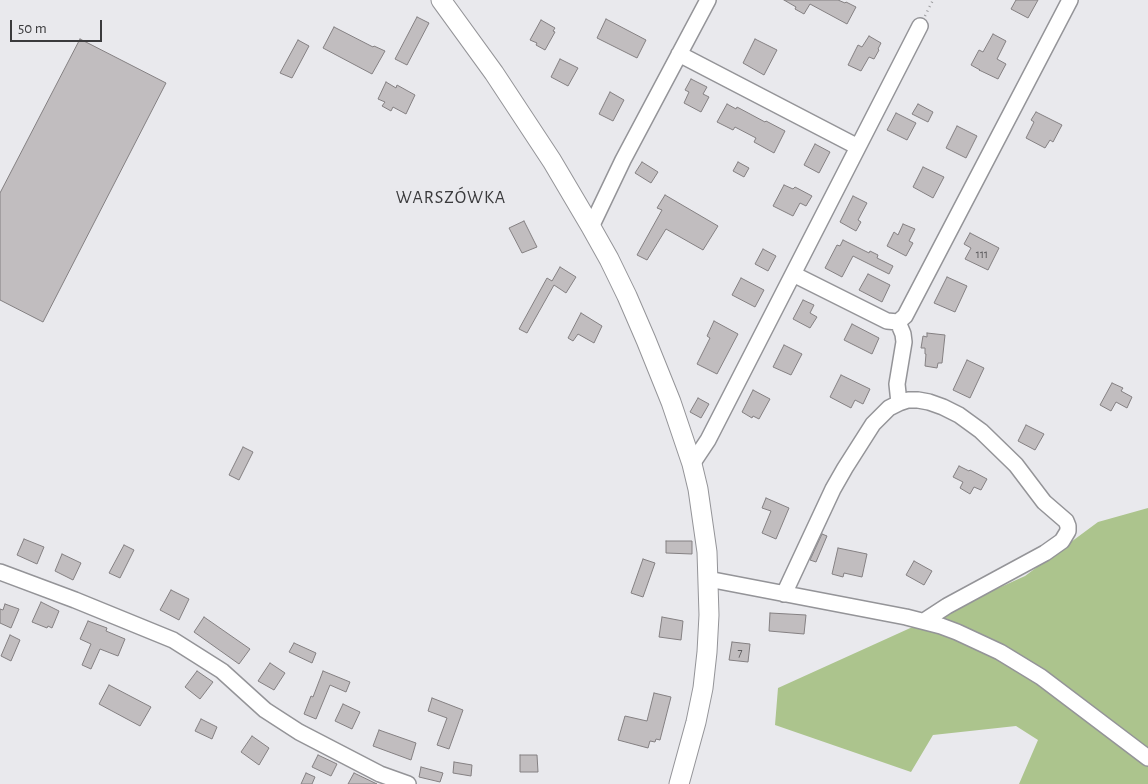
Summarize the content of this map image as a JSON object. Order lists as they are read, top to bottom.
{
  "districts": ["WARSZÓWKA"],
  "house_numbers": ["111", "7"],
  "scale_bar": "50 m"
}
